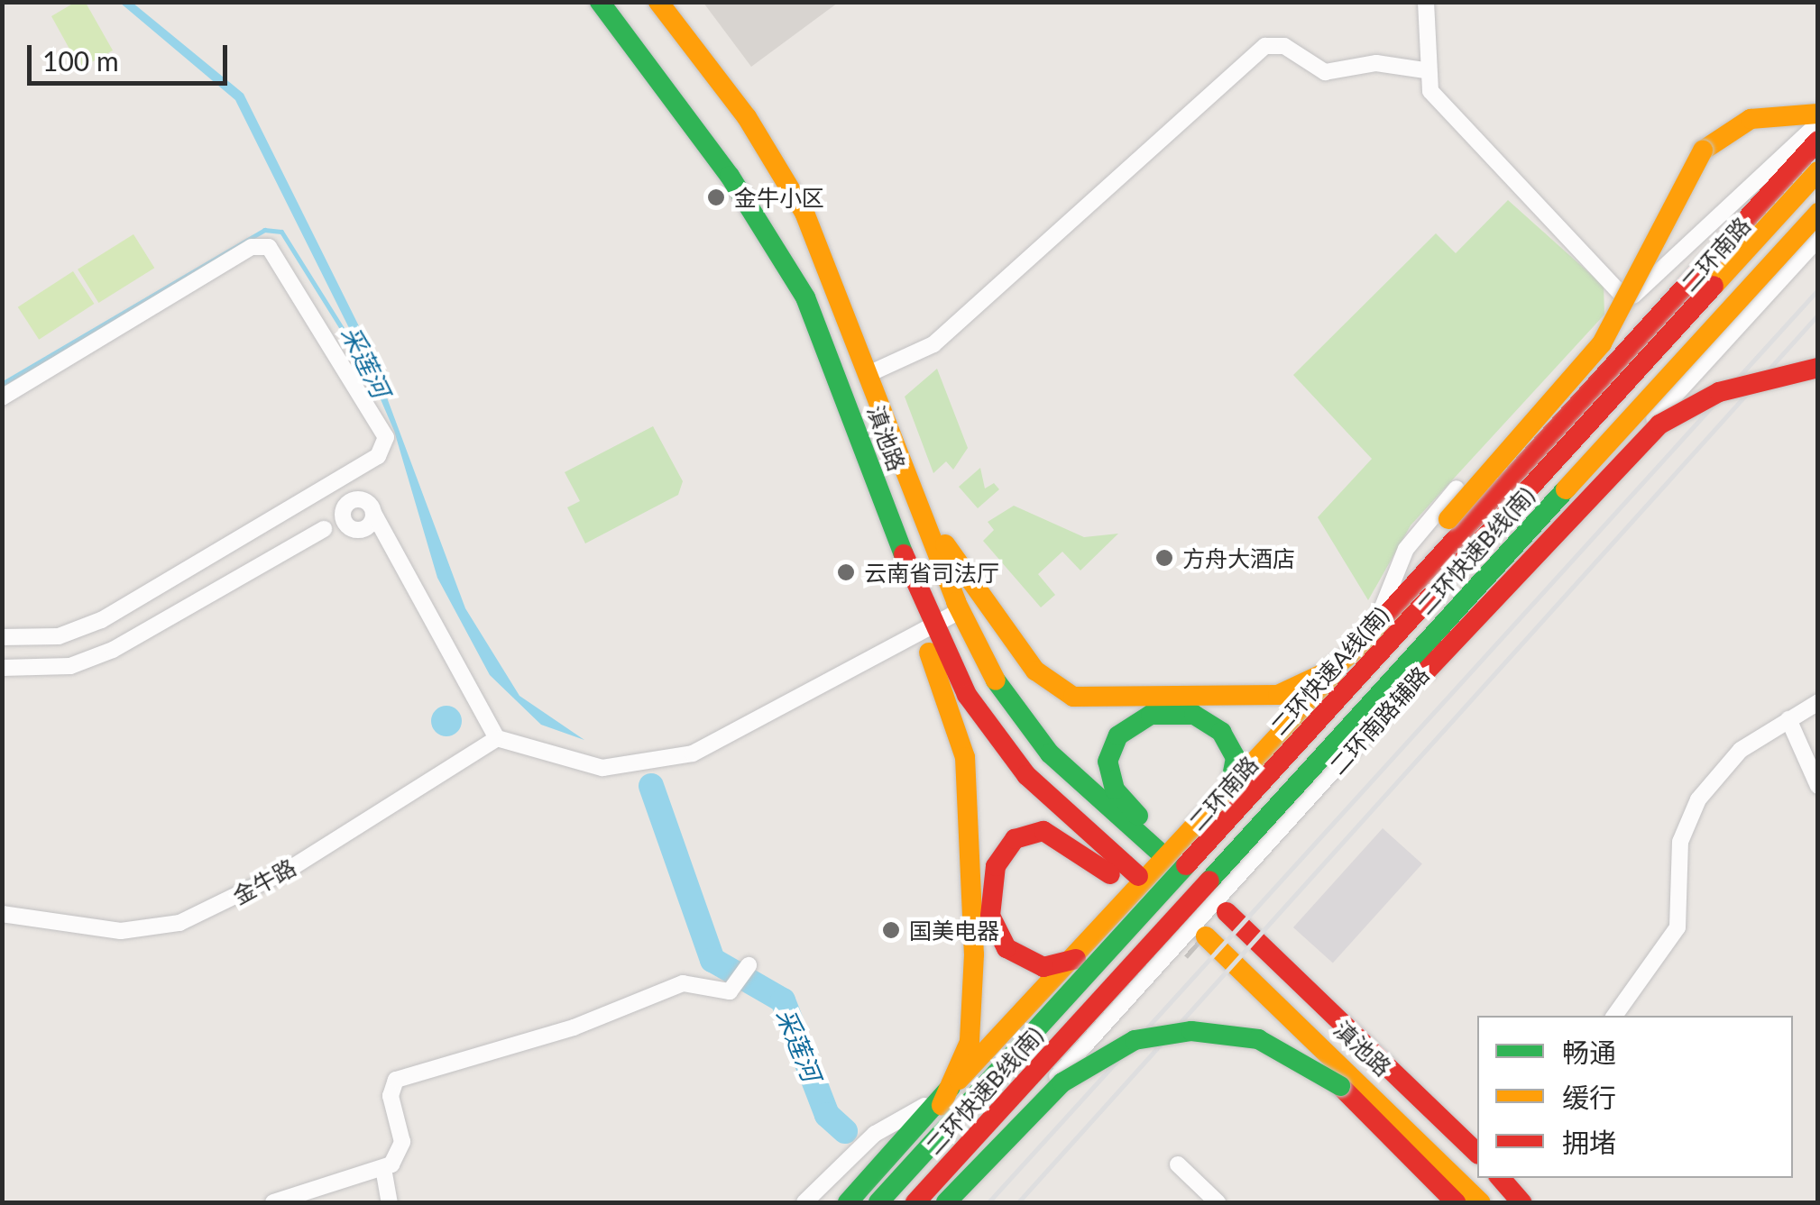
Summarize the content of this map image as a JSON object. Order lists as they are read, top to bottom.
{
  "streets": {
    "main road": [
      "二环南路",
      "滇池路",
      "二环快速B线(南)",
      "二环快速A线(南)"
    ],
    "street": ["二环南路辅路", "金牛路"]
  },
  "crossings": [
    ["二环南路", "二环快速B线(南)"],
    ["二环南路", "二环快速A线(南)"]
  ],
  "water": ["采莲河"],
  "places": [
    "金牛小区",
    "方舟大酒店",
    "云南省司法厅",
    "国美电器"
  ],
  "legend": ["畅通", "缓行", "拥堵"],
  "scale_bar": "100 m"
}
